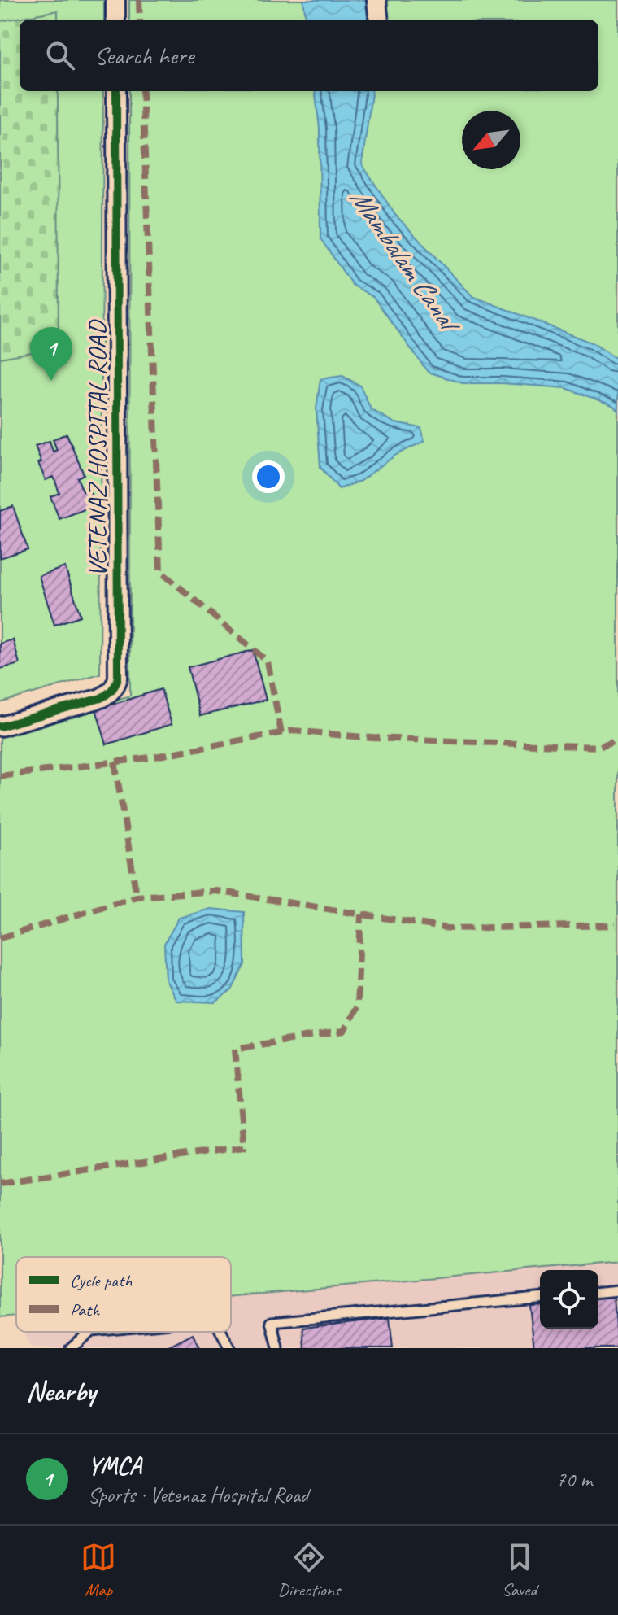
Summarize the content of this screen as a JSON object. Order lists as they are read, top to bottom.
{
  "streets": {
    "street": ["VETENAZ HOSPITAL ROAD"]
  },
  "water": ["Mambalam Canal"],
  "legend": ["Cycle path", "Path"],
  "north": "bottom left",
  "page": {
    "search": "Search here",
    "pins": "1",
    "heading": "Nearby",
    "list": [
      {
        "mark": "1",
        "name": "YMCA",
        "note": "Sports · Vetenaz Hospital Road",
        "value": "70 m"
      }
    ],
    "nav": ["Map", "Directions", "Saved"]
  }
}
